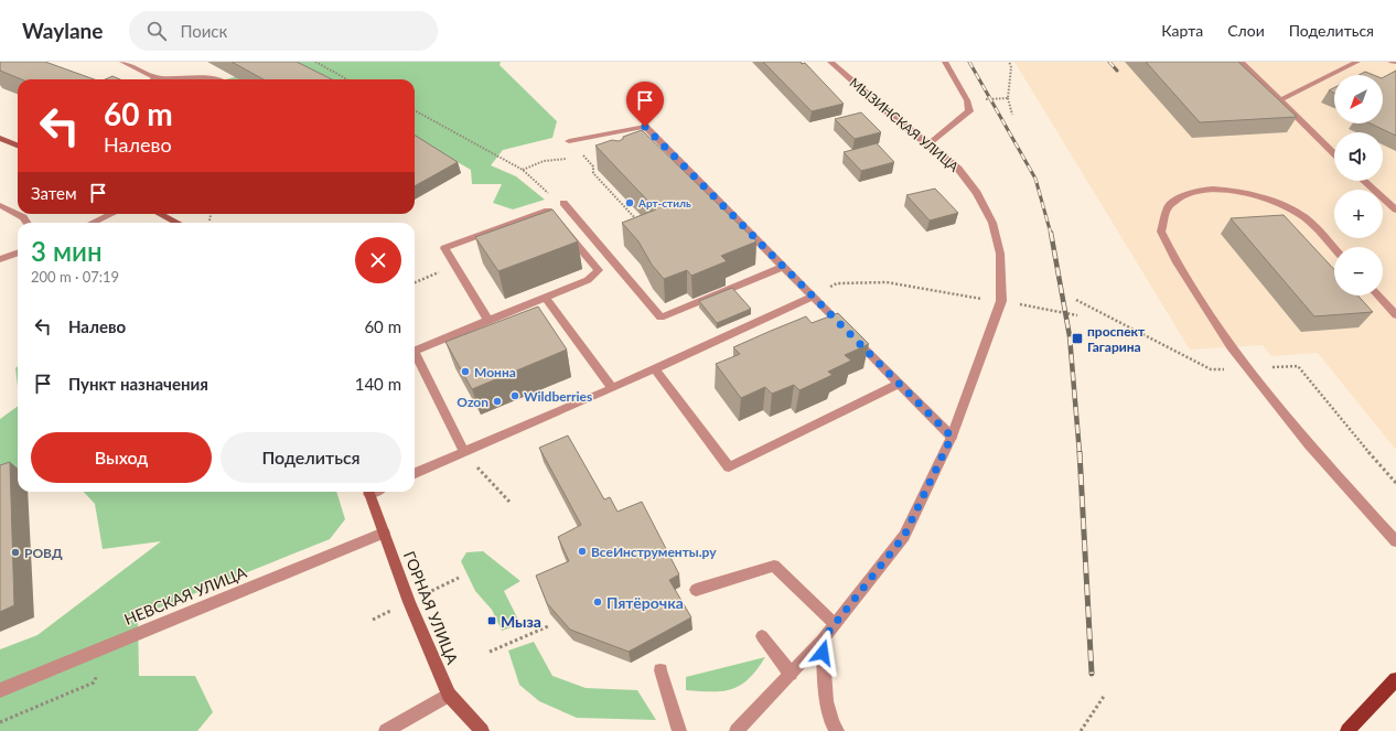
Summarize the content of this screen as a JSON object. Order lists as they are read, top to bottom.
{
  "streets": {
    "main road": ["ГОРНАЯ УЛИЦА"],
    "street": ["МЫЗИНСКАЯ УЛИЦА", "НЕВСКАЯ УЛИЦА"]
  },
  "crossings": [
    ["НЕВСКАЯ УЛИЦА", "ГОРНАЯ УЛИЦА"]
  ],
  "places": {
    "other": [
      "Арт-стиль",
      "Монна",
      "Wildberries",
      "Ozon",
      "ВсеИнструменты.ру",
      "РОВД",
      "Пятёрочка"
    ],
    "transit": ["проспект Гагарина", "Мыза"]
  },
  "north": "bottom left",
  "page": {
    "header": "Waylane",
    "search": "Поиск",
    "nav": ["Карта", "Слои", "Поделиться"],
    "map_buttons": ["+", "−"],
    "turn": ["60 m", "Налево"],
    "then": "Затем",
    "heading": ["3 мин", "200 m · 07:19"],
    "list": [
      {
        "name": "Налево",
        "value": "60 m"
      },
      {
        "name": "Пункт назначения",
        "value": "140 m"
      }
    ],
    "buttons": ["Выход", "Поделиться"]
  }
}
